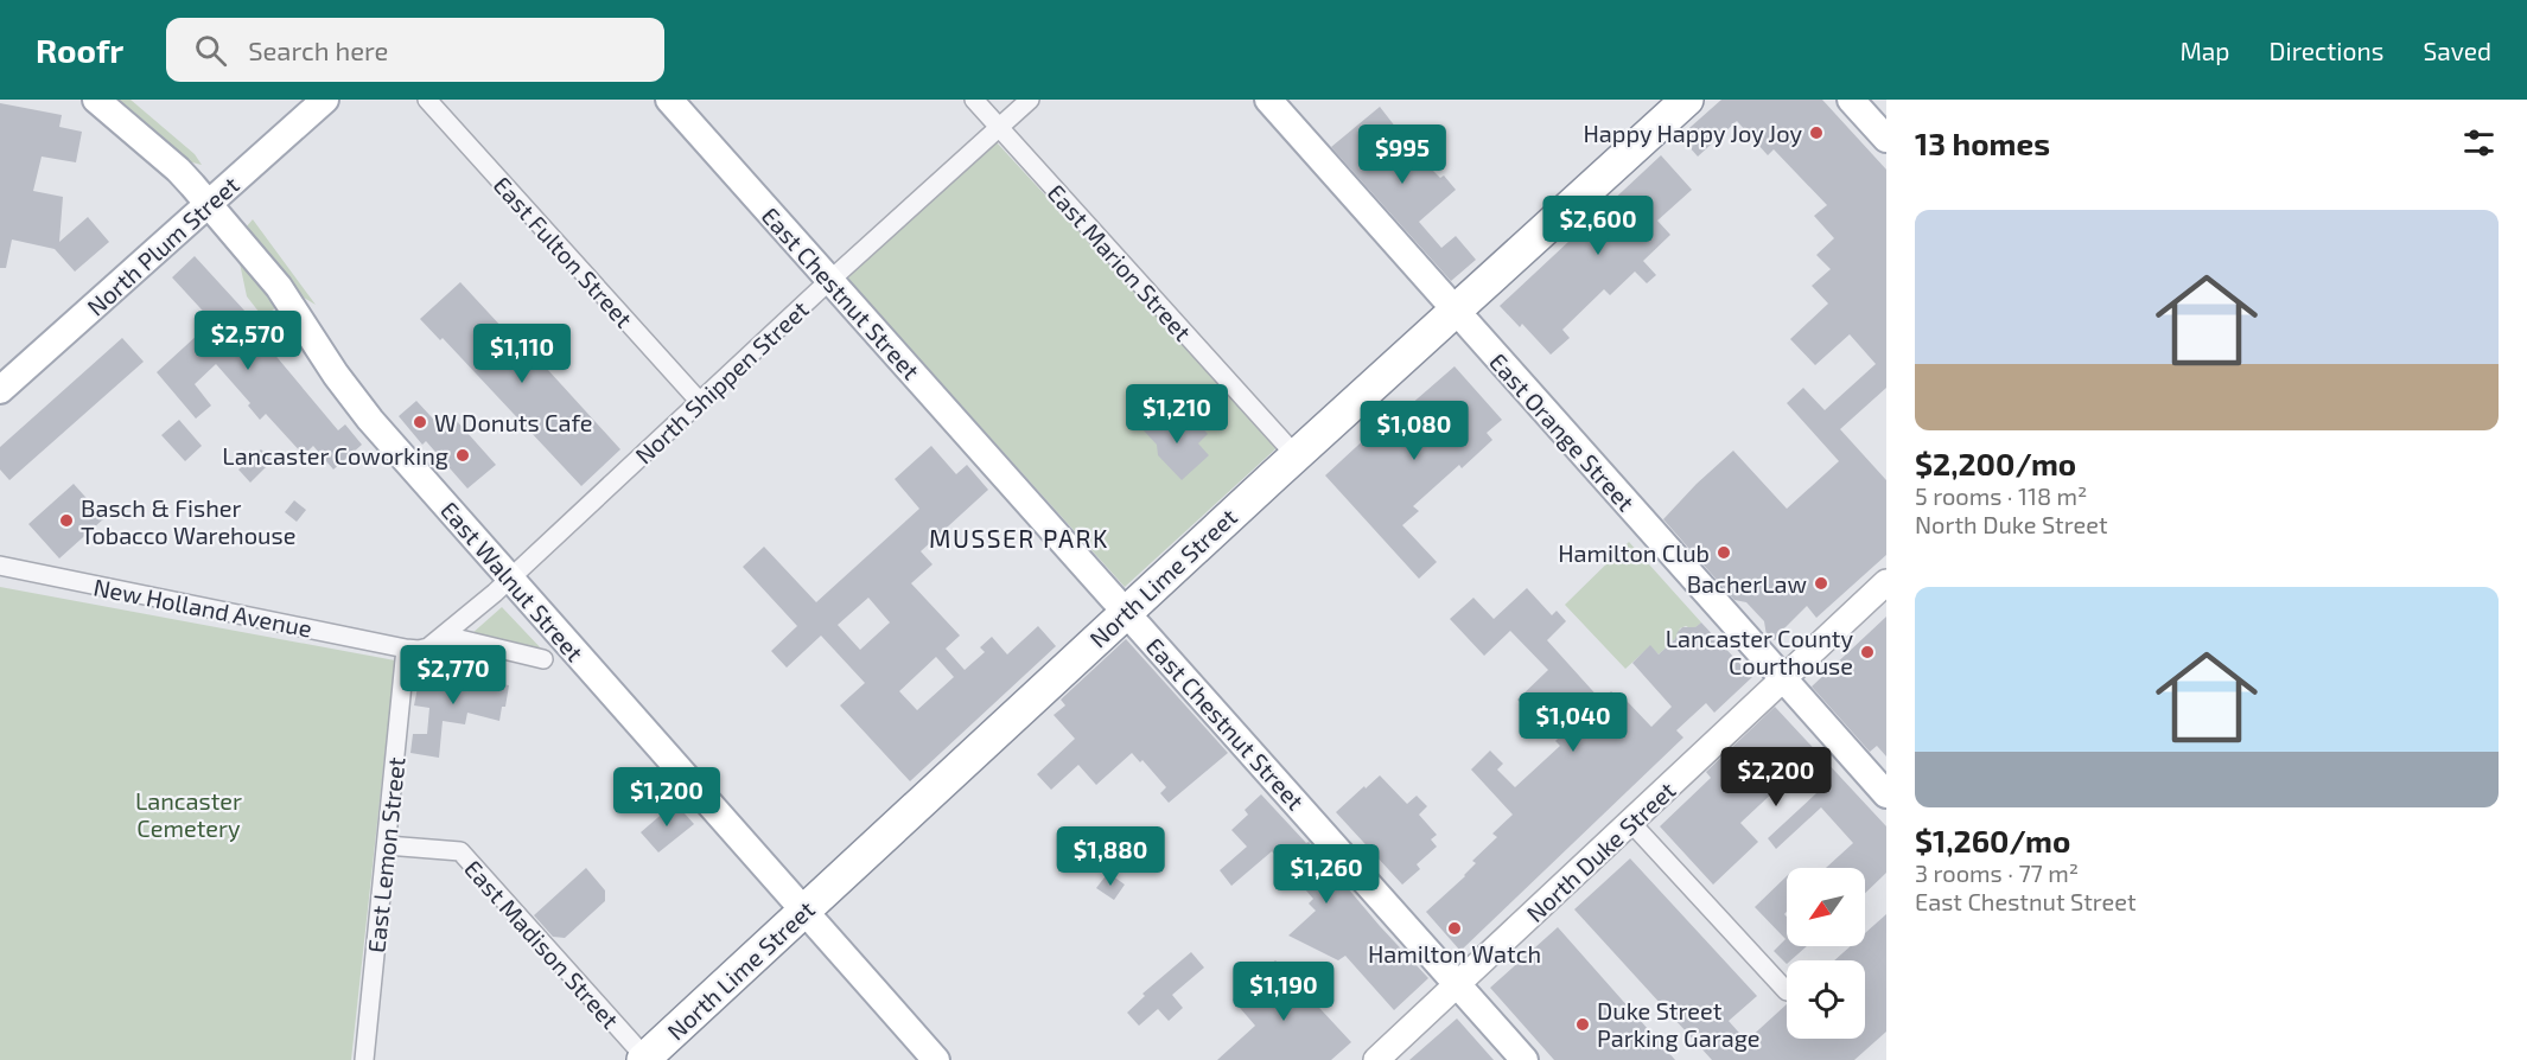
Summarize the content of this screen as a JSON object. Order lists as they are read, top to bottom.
{
  "streets": {
    "highway": ["North Lime Street"],
    "main road": [
      "North Plum Street",
      "East Chestnut Street",
      "East Orange Street",
      "East Walnut Street",
      "North Duke Street"
    ],
    "street": [
      "East Fulton Street",
      "East Marion Street",
      "North Shippen Street",
      "New Holland Avenue",
      "East Lemon Street",
      "East Madison Street"
    ]
  },
  "crossings": [
    ["North Plum Street", "East Walnut Street"],
    ["East Fulton Street", "North Shippen Street"],
    ["East Marion Street", "North Shippen Street"],
    ["East Marion Street", "North Lime Street"],
    ["East Chestnut Street", "North Shippen Street"],
    ["East Chestnut Street", "North Lime Street"],
    ["East Chestnut Street", "North Duke Street"],
    ["North Shippen Street", "East Walnut Street"],
    ["North Shippen Street", "New Holland Avenue"],
    ["North Shippen Street", "East Lemon Street"],
    ["East Orange Street", "North Lime Street"],
    ["East Orange Street", "North Duke Street"],
    ["North Lime Street", "East Walnut Street"],
    ["North Lime Street", "East Madison Street"],
    ["New Holland Avenue", "East Lemon Street"],
    ["East Lemon Street", "East Madison Street"]
  ],
  "districts": ["MUSSER PARK"],
  "parks": ["Lancaster Cemetery"],
  "places": [
    "Happy Happy Joy Joy",
    "W Donuts Cafe",
    "Lancaster Coworking",
    "Basch & Fisher Tobacco Warehouse",
    "Hamilton Club",
    "BacherLaw",
    "Lancaster County Courthouse",
    "Hamilton Watch",
    "Duke Street Parking Garage"
  ],
  "north": "bottom left",
  "page": {
    "header": "Roofr",
    "search": "Search here",
    "nav": ["Map", "Directions", "Saved"],
    "heading": "13 homes",
    "price": [
      "$995",
      "$2,600",
      "$2,570",
      "$1,110",
      "$1,210",
      "$1,080",
      "$2,770",
      "$1,040",
      "$2,200",
      "$1,200",
      "$1,880",
      "$1,260",
      "$1,190"
    ],
    "list": [
      {
        "name": "$2,200/mo",
        "note": "5 rooms · 118 m² · North Duke Street"
      },
      {
        "name": "$1,260/mo",
        "note": "3 rooms · 77 m² · East Chestnut Street"
      }
    ]
  }
}
